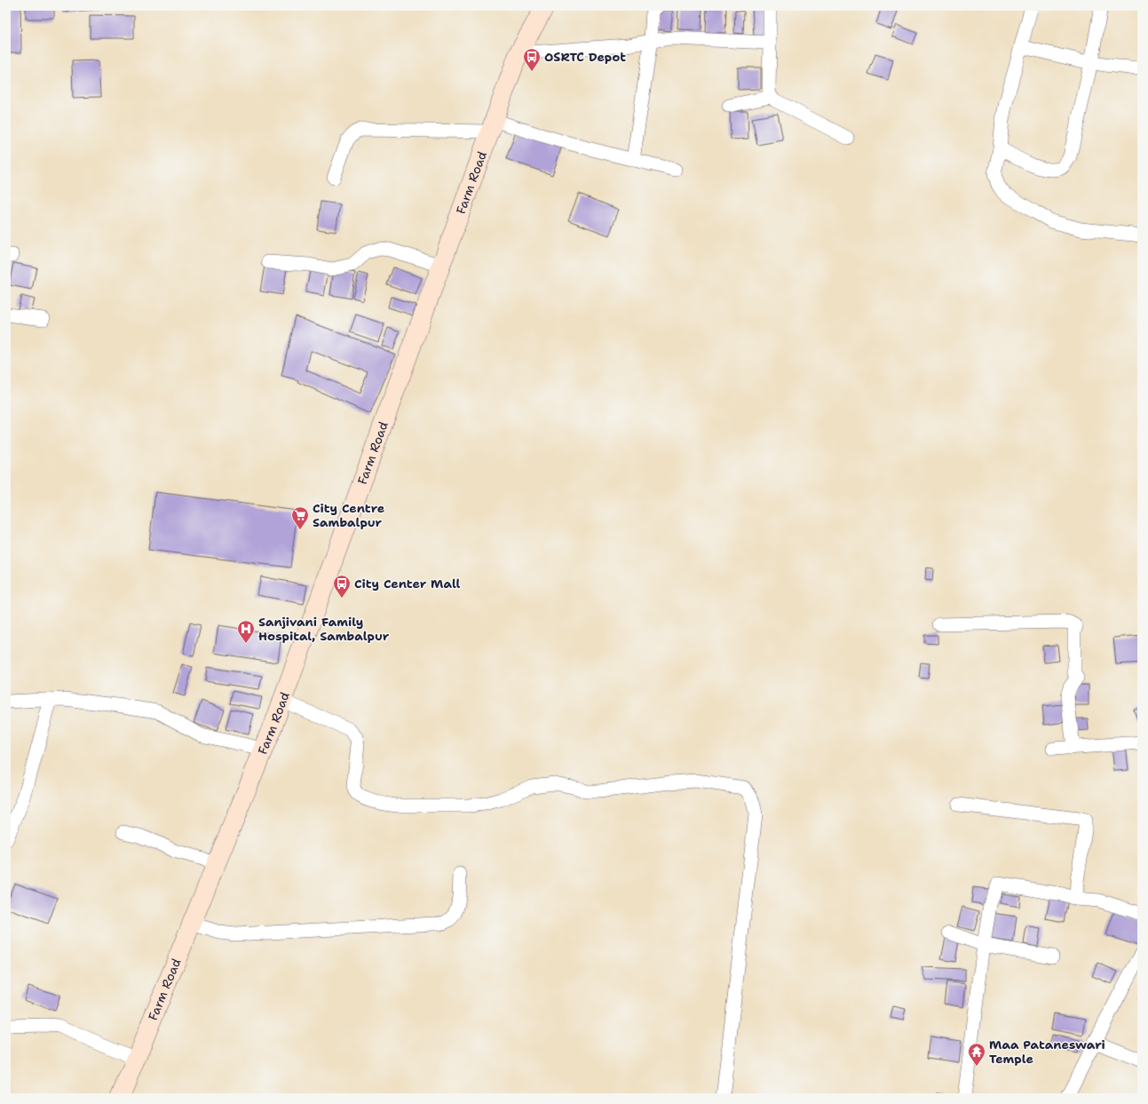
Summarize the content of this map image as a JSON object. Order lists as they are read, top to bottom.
{
  "streets": {
    "main road": ["Farm Road"]
  },
  "places": {
    "bus stop": ["OSRTC Depot", "City Center Mall"],
    "supermarket": ["City Centre Sambalpur"],
    "hospital": ["Sanjivani Family Hospital, Sambalpur"],
    "temple": ["Maa Pataneswari Temple"]
  }
}
